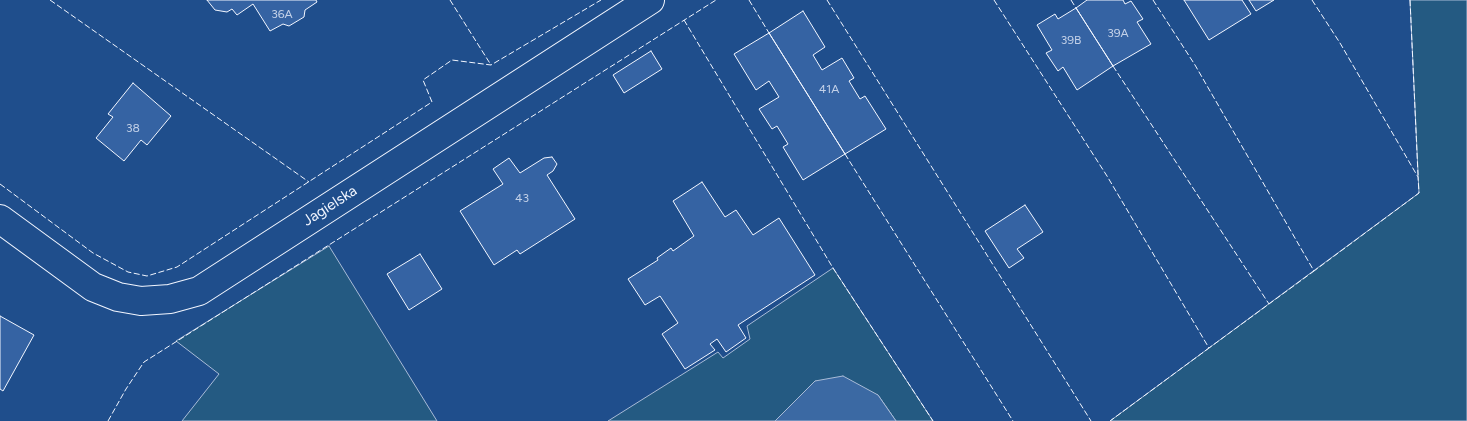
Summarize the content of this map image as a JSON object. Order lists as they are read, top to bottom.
{
  "streets": {
    "street": ["Jagielska"]
  },
  "house_numbers": [
    "36A",
    "39A",
    "39B",
    "41A",
    "38",
    "43"
  ]
}
